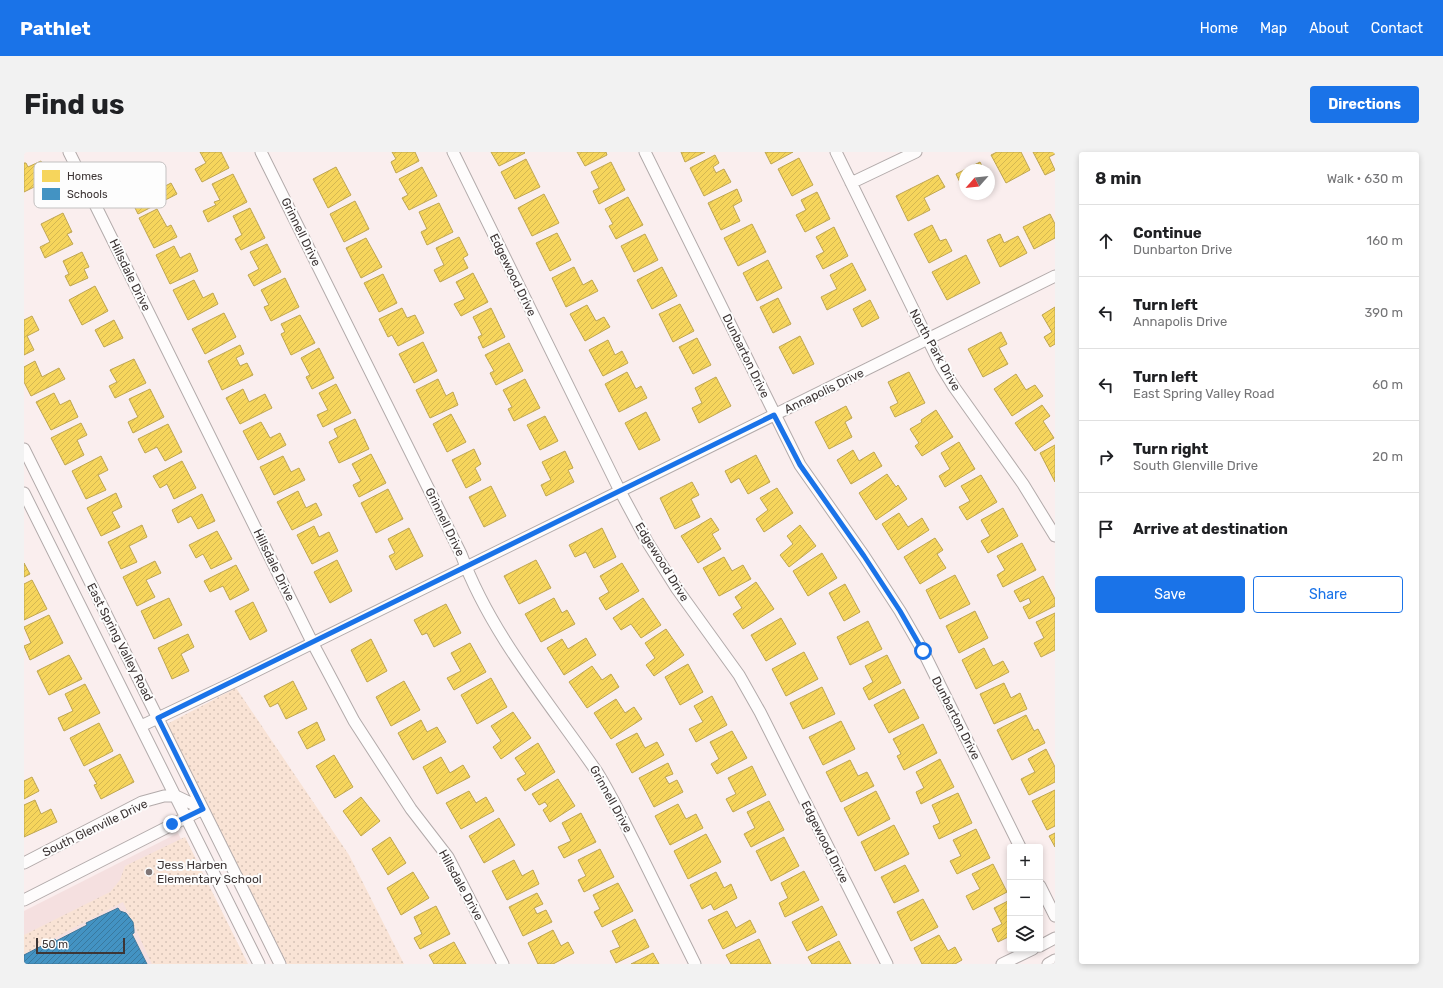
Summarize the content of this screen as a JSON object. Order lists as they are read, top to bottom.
{
  "streets": {
    "street": [
      "Grinnell Drive",
      "Hillsdale Drive",
      "Edgewood Drive",
      "North Park Drive",
      "Dunbarton Drive",
      "Annapolis Drive",
      "East Spring Valley Road",
      "South Glenville Drive"
    ]
  },
  "crossings": [
    ["Grinnell Drive", "Annapolis Drive"],
    ["Hillsdale Drive", "Annapolis Drive"],
    ["Edgewood Drive", "Annapolis Drive"],
    ["North Park Drive", "Annapolis Drive"],
    ["Dunbarton Drive", "Annapolis Drive"],
    ["Annapolis Drive", "East Spring Valley Road"],
    ["East Spring Valley Road", "South Glenville Drive"]
  ],
  "places": ["Jess Harben Elementary School"],
  "legend": ["Homes", "Schools"],
  "scale_bar": "50 m",
  "north": "bottom left",
  "page": {
    "header": "Pathlet",
    "nav": [
      "Home",
      "Map",
      "About",
      "Contact"
    ],
    "buttons": [
      "Directions",
      ["Save", "Share"]
    ],
    "title": "Find us",
    "heading": ["8 min", "Walk · 630 m"],
    "list": [
      ["Continue", "Dunbarton Drive", "160 m"],
      ["Turn left", "Annapolis Drive", "390 m"],
      ["Turn left", "East Spring Valley Road", "60 m"],
      ["Turn right", "South Glenville Drive", "20 m"],
      "Arrive at destination"
    ],
    "map_buttons": ["+", "−"],
    "scale": "50 m"
  }
}
